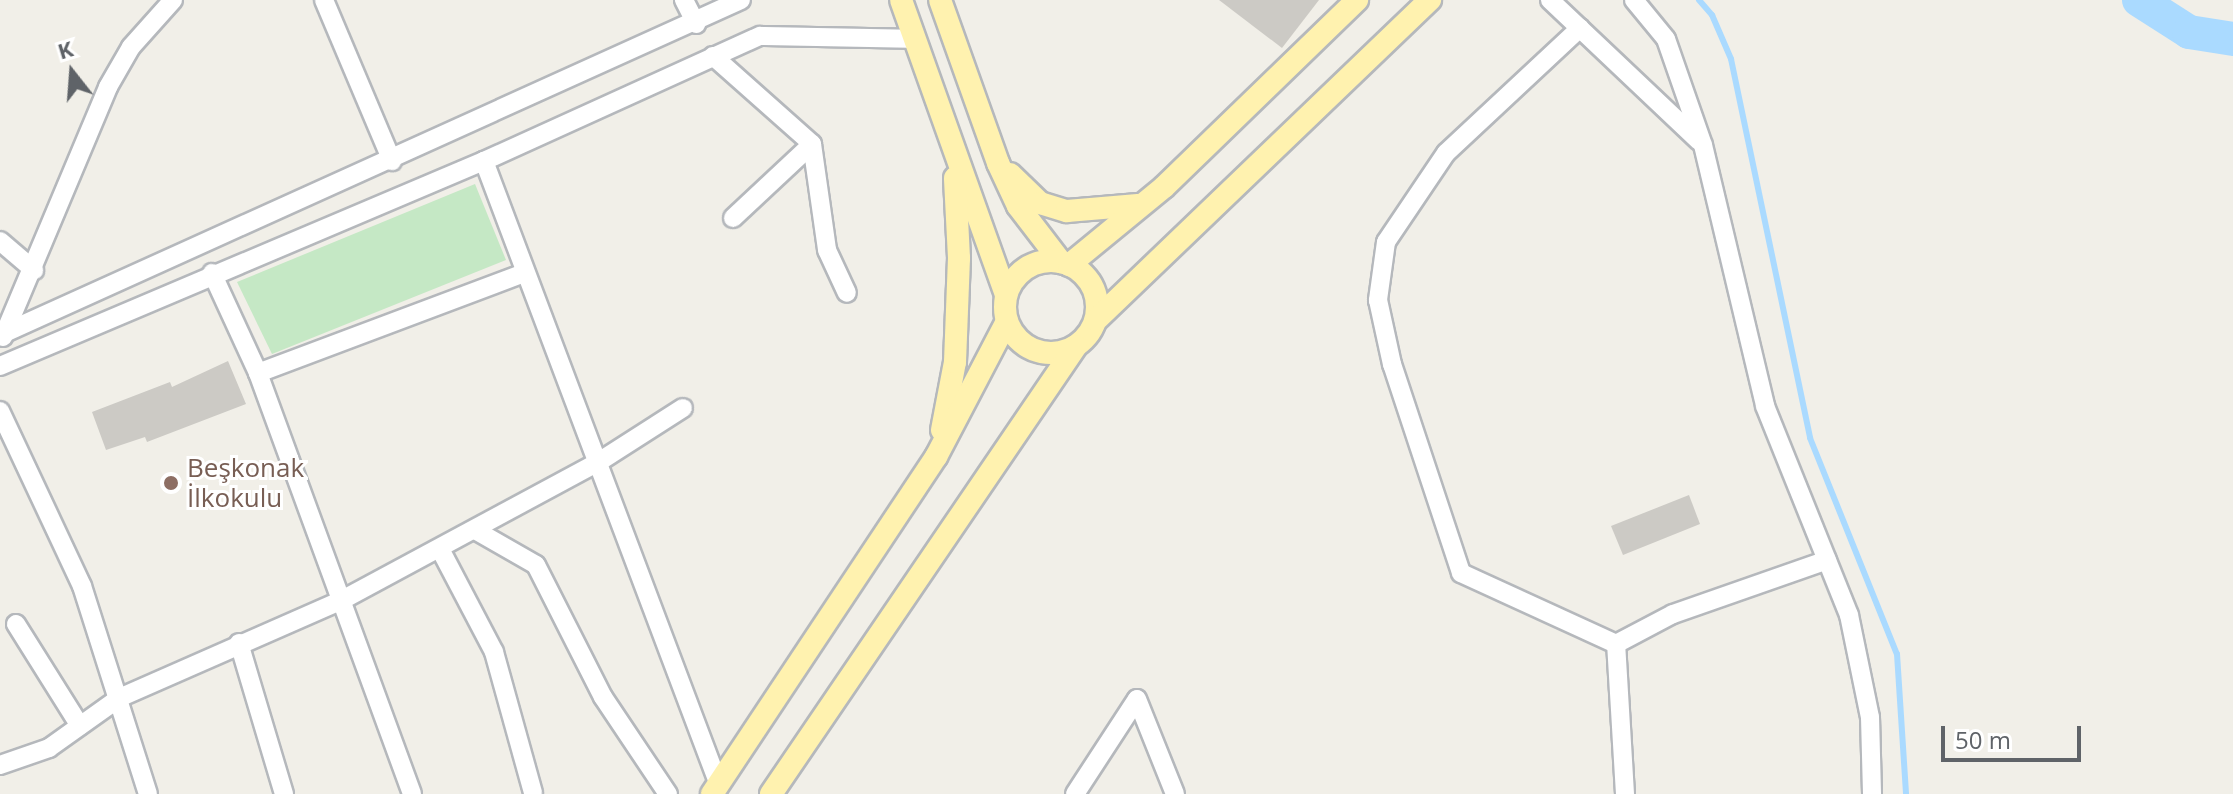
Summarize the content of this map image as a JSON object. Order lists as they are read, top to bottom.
{
  "places": ["Beşkonak İlkokulu"],
  "scale_bar": "50 m",
  "north": "top"
}
